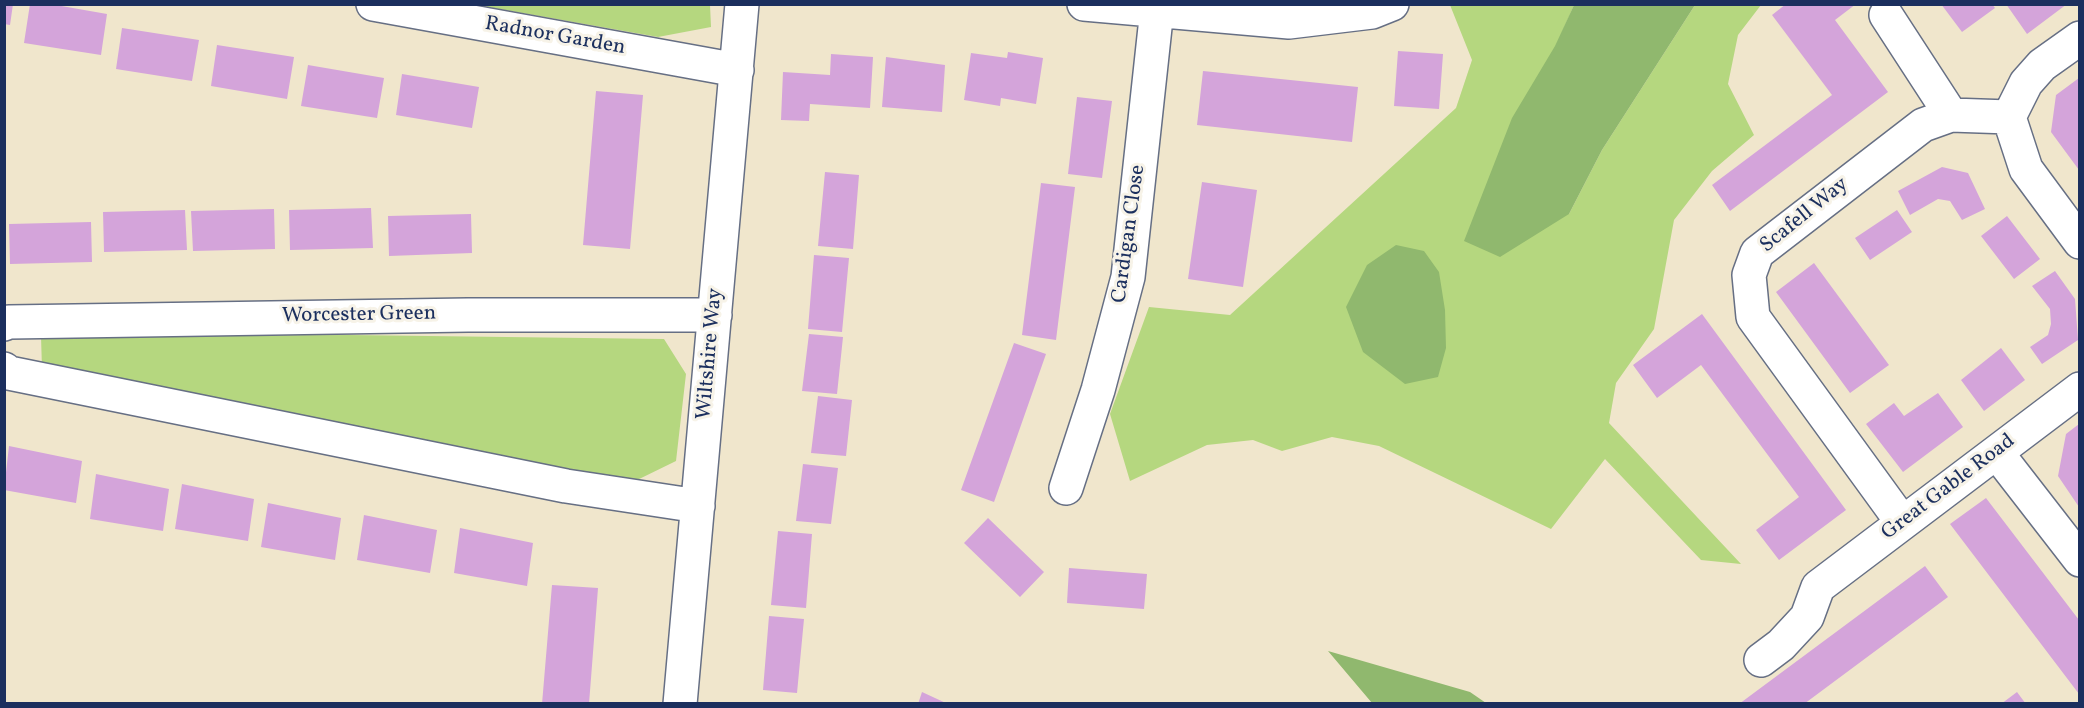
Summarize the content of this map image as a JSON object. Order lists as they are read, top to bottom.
{
  "streets": {
    "street": [
      "Radnor Garden",
      "Scafell Way",
      "Cardigan Close",
      "Worcester Green",
      "Wiltshire Way",
      "Great Gable Road"
    ]
  },
  "crossings": [
    ["Radnor Garden", "Wiltshire Way"],
    ["Scafell Way", "Great Gable Road"],
    ["Worcester Green", "Wiltshire Way"]
  ]
}
